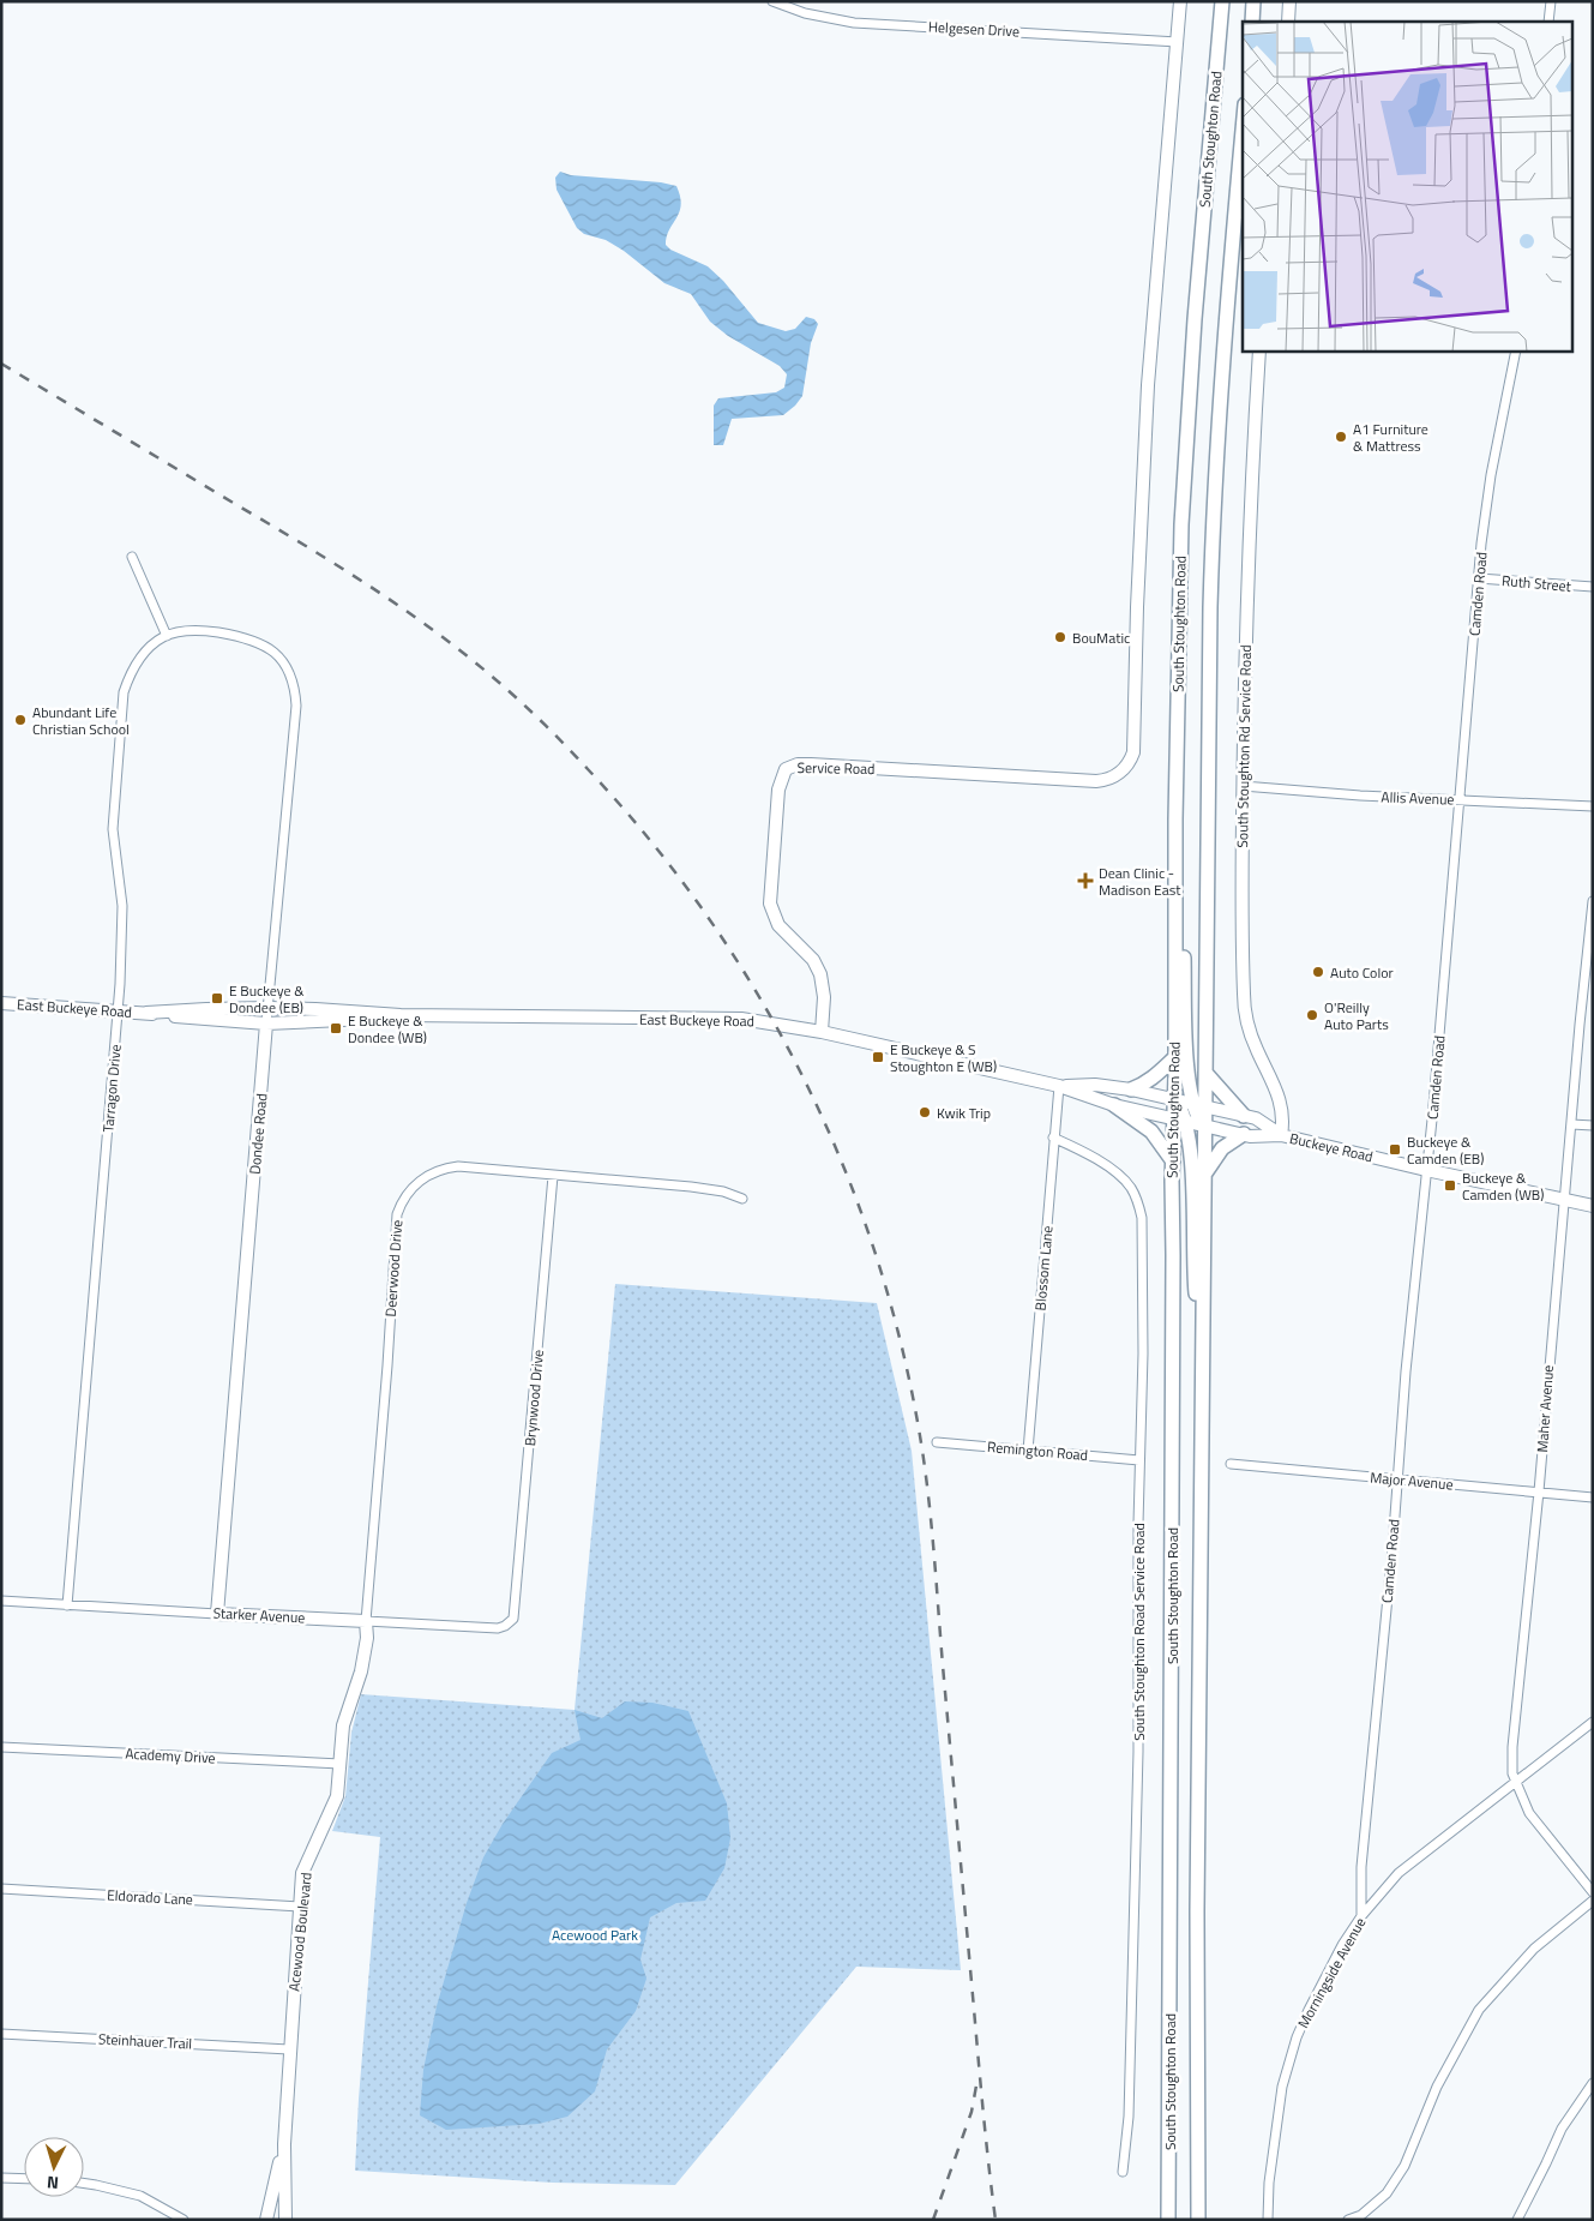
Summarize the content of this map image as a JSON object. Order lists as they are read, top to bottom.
{
  "streets": {
    "main road": ["South Stoughton Road"],
    "street": [
      "Helgesen Drive",
      "Ruth Street",
      "Camden Road",
      "South Stoughton Rd Service Road",
      "Service Road",
      "Allis Avenue",
      "East Buckeye Road",
      "Tarragon Drive",
      "Dondee Road",
      "Buckeye Road",
      "Deerwood Drive",
      "Blossom Lane",
      "Brynwood Drive",
      "Maher Avenue",
      "Remington Road",
      "Major Avenue",
      "Starker Avenue",
      "South Stoughton Road Service Road",
      "Academy Drive",
      "Eldorado Lane",
      "Acewood Boulevard",
      "Morningside Avenue",
      "Steinhauer Trail"
    ]
  },
  "crossings": [
    ["Helgesen Drive", "Service Road"],
    ["South Stoughton Road", "East Buckeye Road"],
    ["South Stoughton Road", "Buckeye Road"],
    ["Ruth Street", "Camden Road"],
    ["Camden Road", "Allis Avenue"],
    ["Camden Road", "Buckeye Road"],
    ["Camden Road", "Major Avenue"],
    ["Camden Road", "Morningside Avenue"],
    ["South Stoughton Rd Service Road", "Allis Avenue"],
    ["South Stoughton Rd Service Road", "Buckeye Road"],
    ["Service Road", "East Buckeye Road"],
    ["East Buckeye Road", "Tarragon Drive"],
    ["East Buckeye Road", "Dondee Road"],
    ["East Buckeye Road", "Buckeye Road"],
    ["East Buckeye Road", "Blossom Lane"],
    ["Tarragon Drive", "Dondee Road"],
    ["Tarragon Drive", "Starker Avenue"],
    ["Dondee Road", "Starker Avenue"],
    ["Buckeye Road", "Maher Avenue"],
    ["Deerwood Drive", "Brynwood Drive"],
    ["Deerwood Drive", "Starker Avenue"],
    ["Deerwood Drive", "Acewood Boulevard"],
    ["Blossom Lane", "Remington Road"],
    ["Blossom Lane", "South Stoughton Road Service Road"],
    ["Brynwood Drive", "Starker Avenue"],
    ["Maher Avenue", "Major Avenue"],
    ["Maher Avenue", "Morningside Avenue"],
    ["Remington Road", "South Stoughton Road Service Road"],
    ["Starker Avenue", "Acewood Boulevard"],
    ["Academy Drive", "Acewood Boulevard"],
    ["Eldorado Lane", "Acewood Boulevard"],
    ["Acewood Boulevard", "Steinhauer Trail"]
  ],
  "parks": ["Acewood Park"],
  "places": {
    "other": [
      "A1 Furniture & Mattress",
      "BouMatic",
      "Abundant Life Christian School",
      "Auto Color",
      "O'Reilly Auto Parts",
      "Kwik Trip"
    ],
    "health": ["Dean Clinic - Madison East"],
    "transit": [
      "E Buckeye & Dondee (EB)",
      "E Buckeye & Dondee (WB)",
      "E Buckeye & S Stoughton E (WB)",
      "Buckeye & Camden (EB)",
      "Buckeye & Camden (WB)"
    ]
  },
  "north": "bottom"
}
